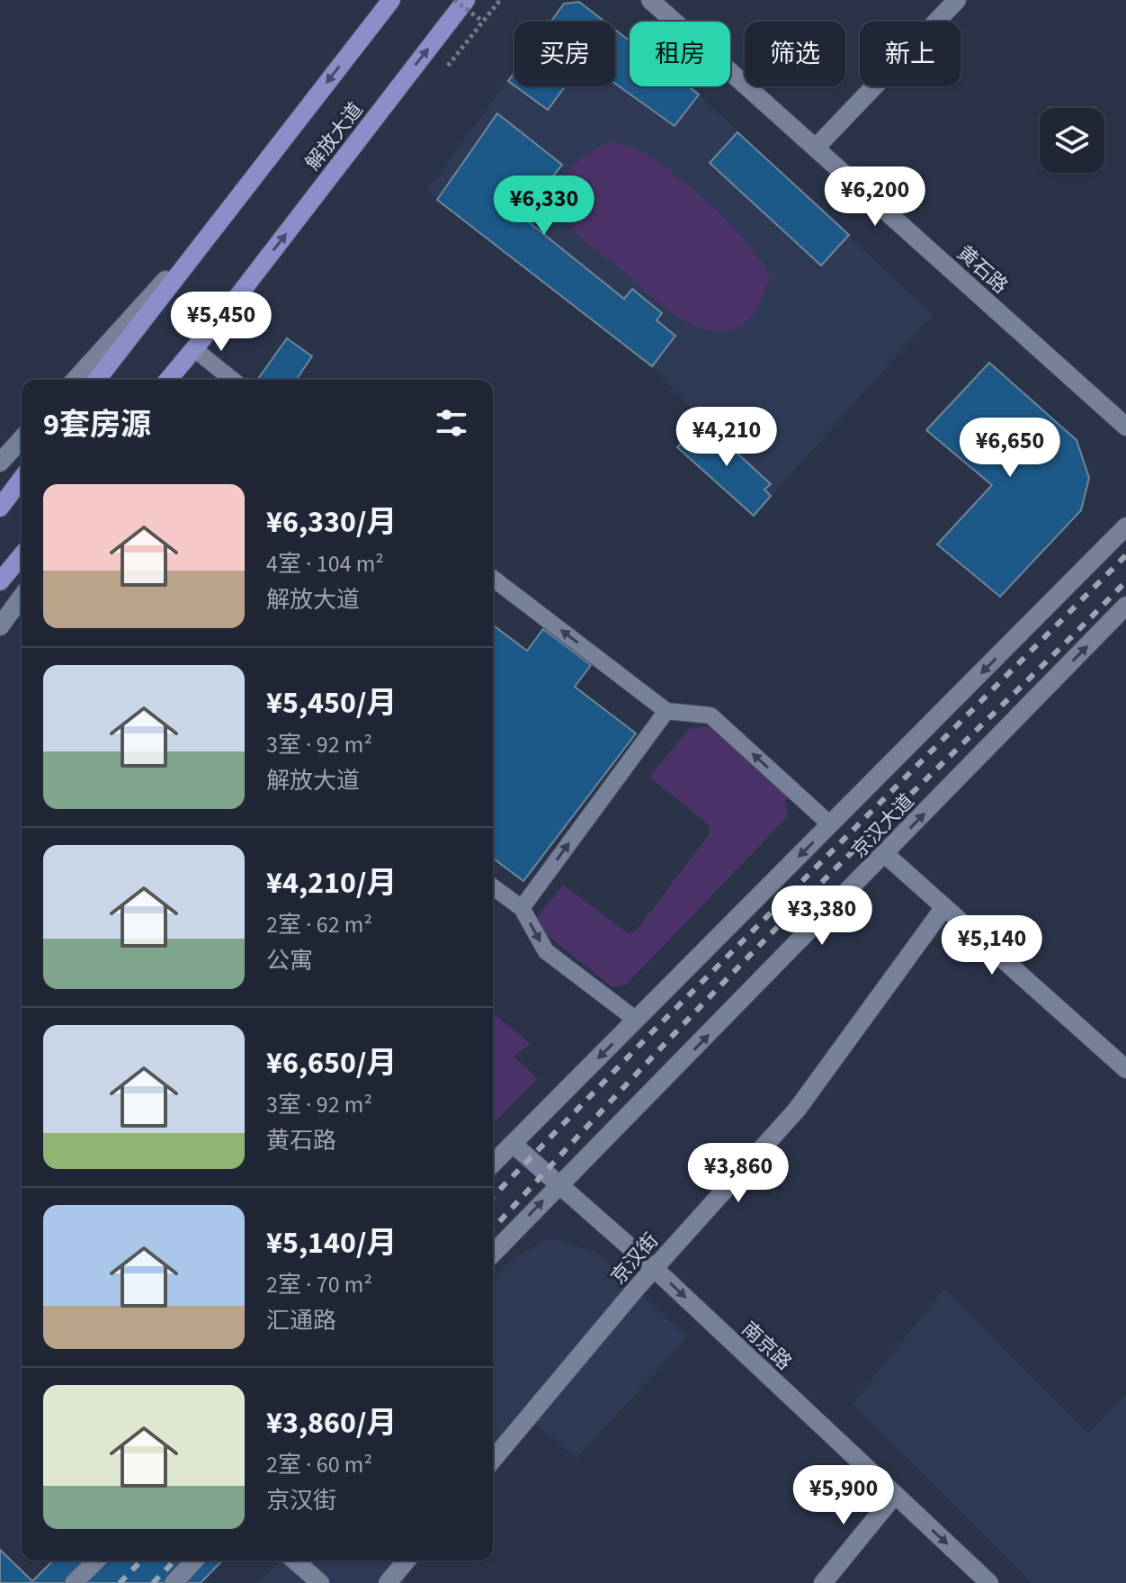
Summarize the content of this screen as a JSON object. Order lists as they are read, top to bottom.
{
  "streets": {
    "main road": ["解放大道"],
    "street": [
      "黄石路",
      "京汉大道",
      "京汉街",
      "南京路"
    ]
  },
  "crossings": [
    ["京汉大道", "南京路"],
    ["京汉街", "南京路"]
  ],
  "one_way": ["南京路"],
  "page": {
    "chip": [
      "买房",
      "租房",
      "筛选",
      "新上"
    ],
    "price": [
      "¥6,200",
      "¥6,330",
      "¥5,450",
      "¥4,210",
      "¥6,650",
      "¥3,380",
      "¥5,140",
      "¥3,860",
      "¥5,900"
    ],
    "heading": "9套房源",
    "list": [
      {
        "name": "¥6,330/月",
        "note": "4室 · 104 m² · 解放大道"
      },
      {
        "name": "¥5,450/月",
        "note": "3室 · 92 m² · 解放大道"
      },
      {
        "name": "¥4,210/月",
        "note": "2室 · 62 m² · 公寓"
      },
      {
        "name": "¥6,650/月",
        "note": "3室 · 92 m² · 黄石路"
      },
      {
        "name": "¥5,140/月",
        "note": "2室 · 70 m² · 汇通路"
      },
      {
        "name": "¥3,860/月",
        "note": "2室 · 60 m² · 京汉街"
      }
    ]
  }
}
